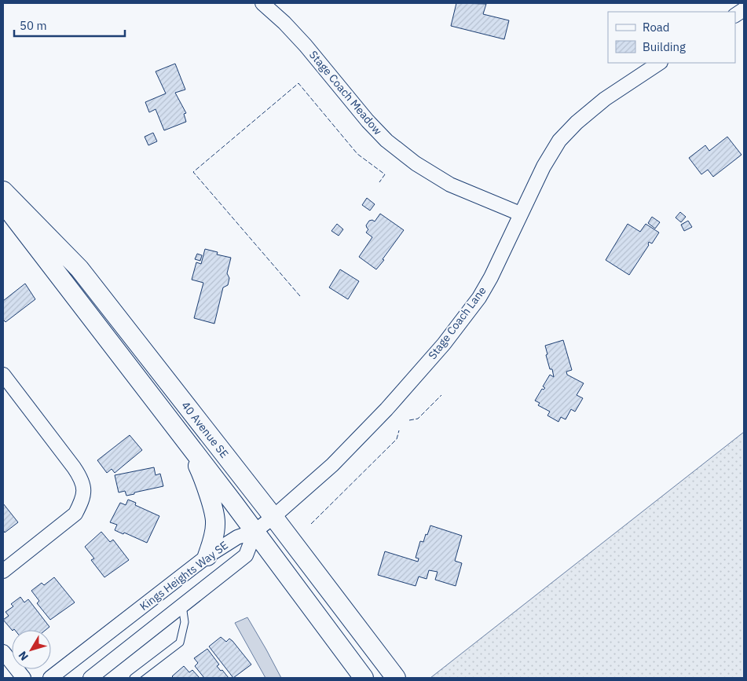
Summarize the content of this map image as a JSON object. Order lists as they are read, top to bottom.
{
  "streets": {
    "street": [
      "Stage Coach Meadow",
      "Stage Coach Lane",
      "40 Avenue SE",
      "Kings Heights Way SE"
    ]
  },
  "crossings": [
    ["Stage Coach Meadow", "Stage Coach Lane"],
    ["Stage Coach Lane", "40 Avenue SE"],
    ["Stage Coach Lane", "Kings Heights Way SE"],
    ["40 Avenue SE", "Kings Heights Way SE"]
  ],
  "legend": ["Road", "Building"],
  "scale_bar": "50 m",
  "north": "bottom left"
}
